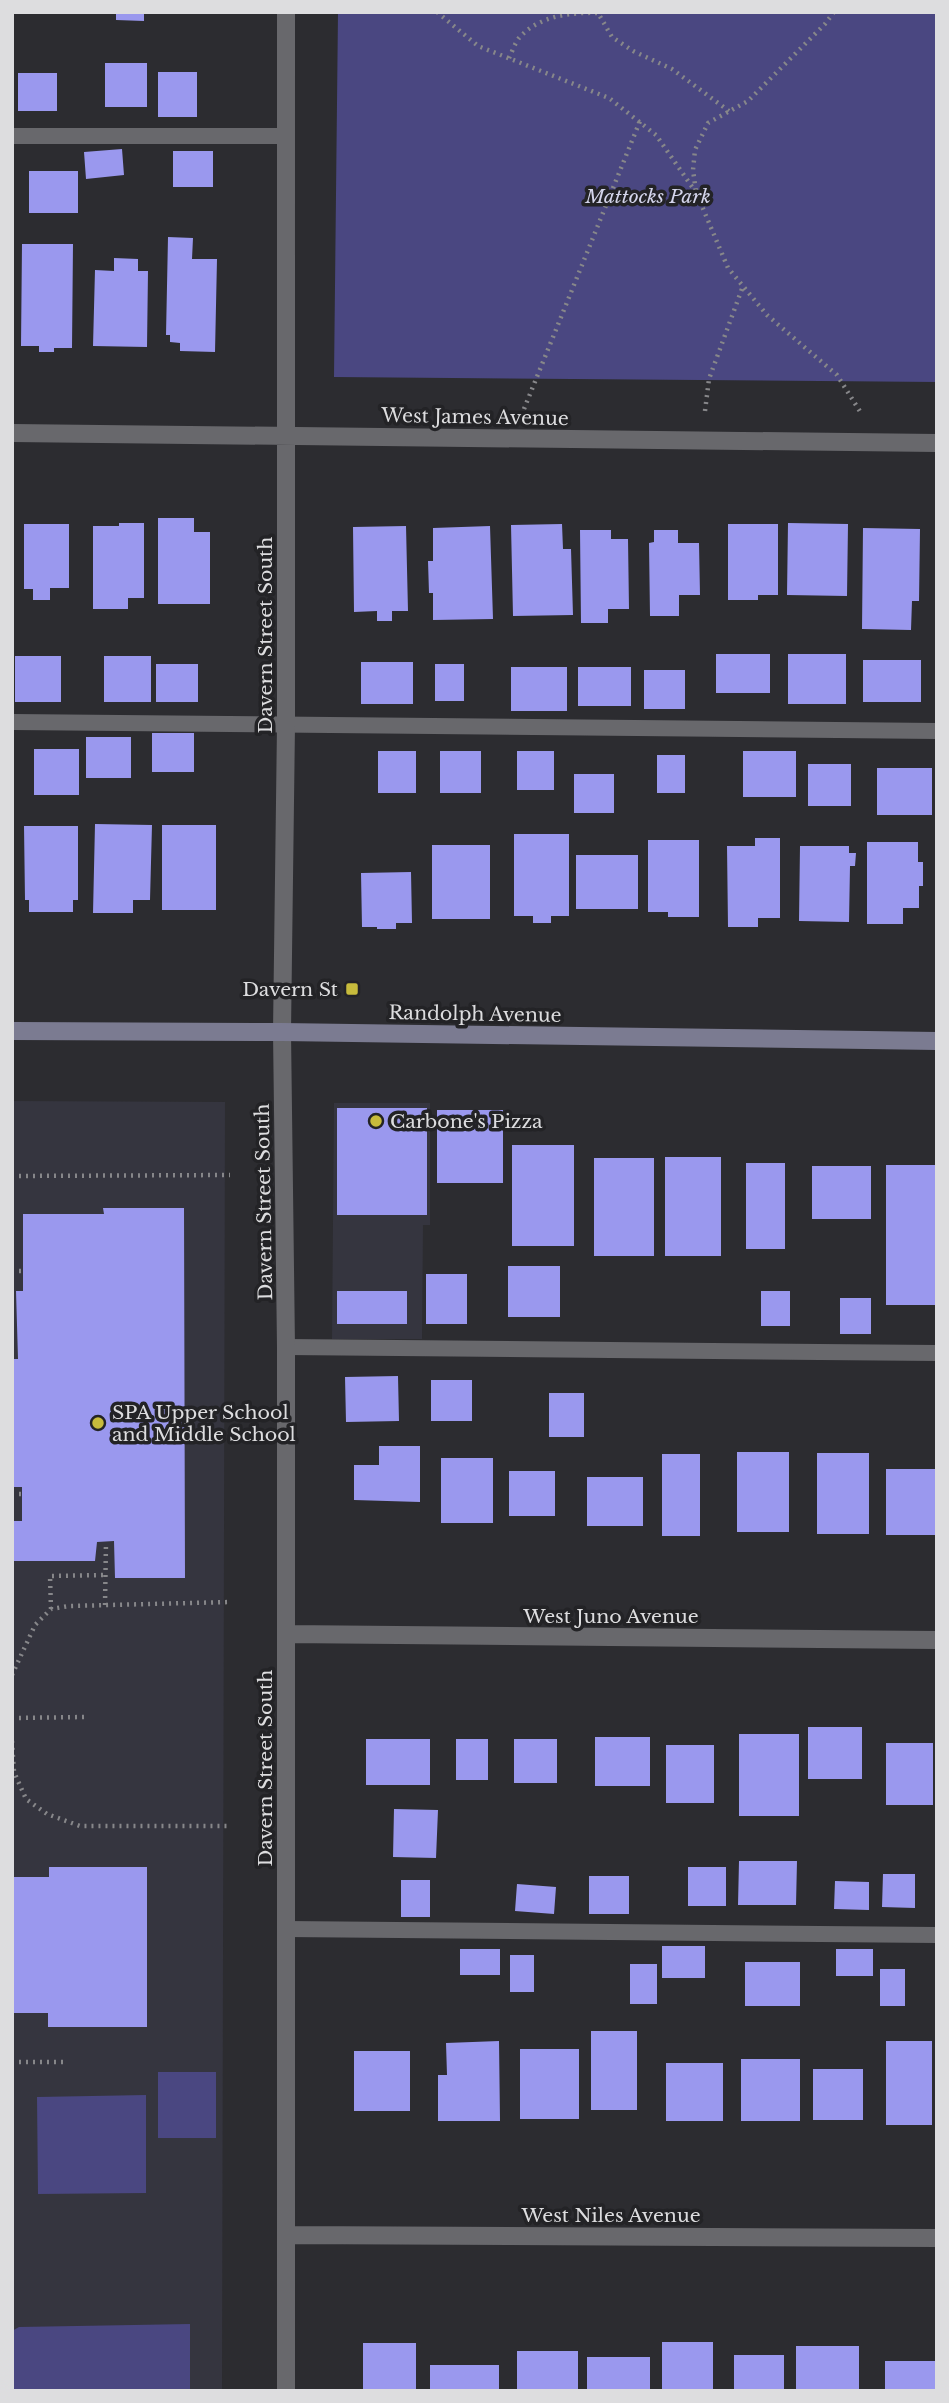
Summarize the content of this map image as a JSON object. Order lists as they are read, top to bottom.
{
  "streets": {
    "main road": ["Randolph Avenue"],
    "street": [
      "West James Avenue",
      "Davern Street South",
      "West Juno Avenue",
      "West Niles Avenue"
    ]
  },
  "crossings": [
    ["West James Avenue", "Davern Street South"],
    ["Davern Street South", "Randolph Avenue"],
    ["Davern Street South", "West Juno Avenue"],
    ["Davern Street South", "West Niles Avenue"]
  ],
  "parks": ["Mattocks Park"],
  "places": {
    "transit": ["Davern St"],
    "other": ["Carbone's Pizza", "SPA Upper School and Middle School"]
  }
}
